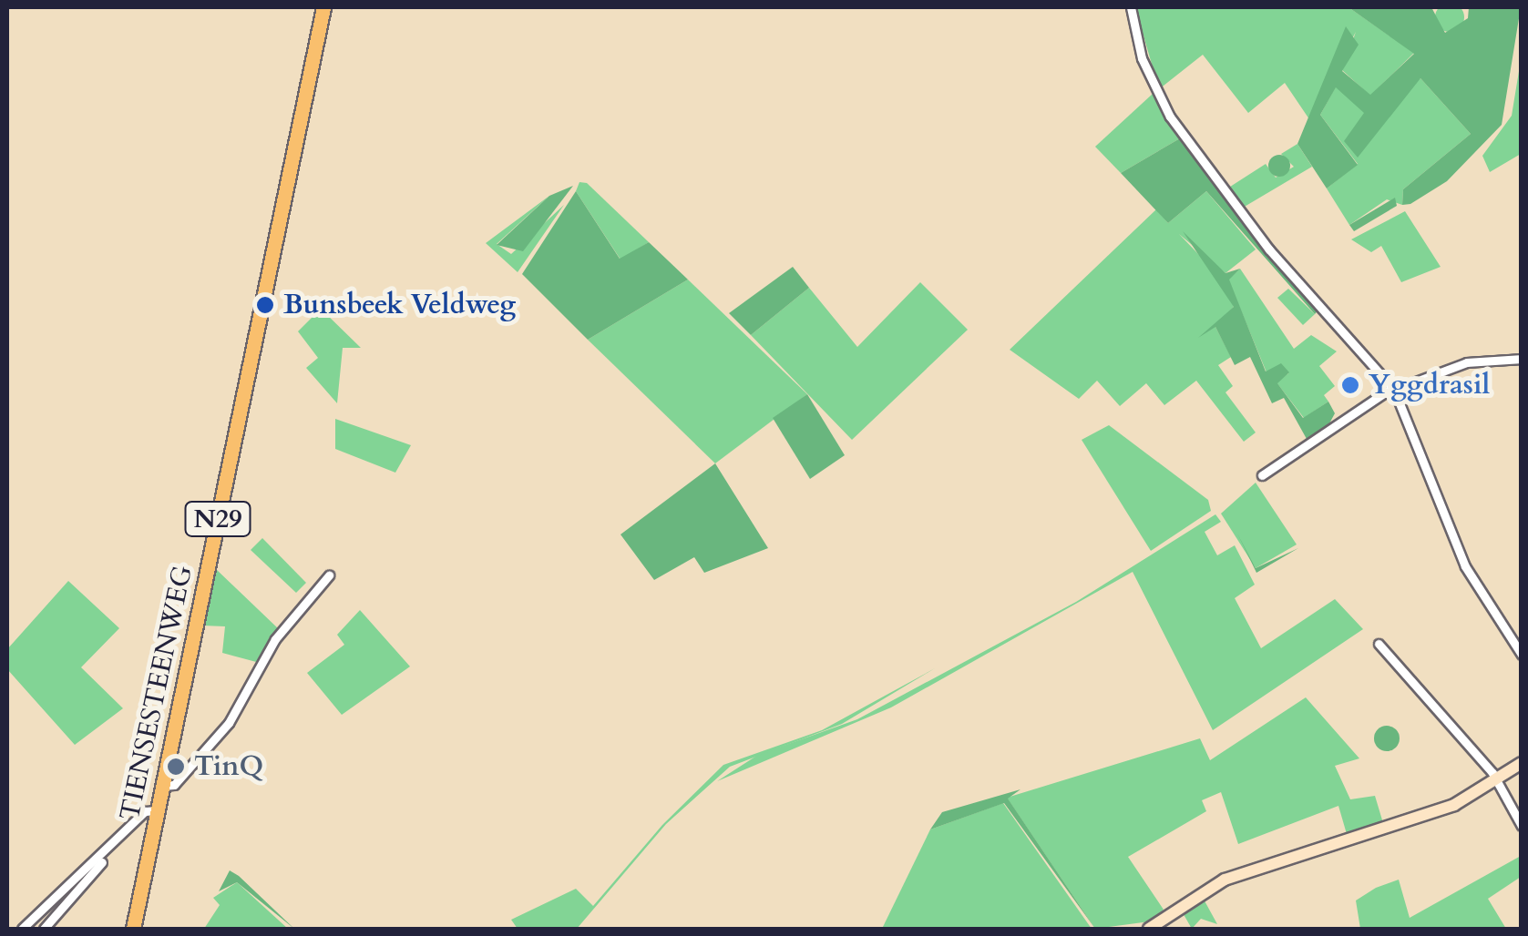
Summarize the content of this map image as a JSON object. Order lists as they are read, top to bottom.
{
  "streets": {
    "main road": ["N29", "TIENSESTEENWEG"]
  },
  "places": ["Bunsbeek Veldweg", "Yggdrasil", "TinQ"]
}
